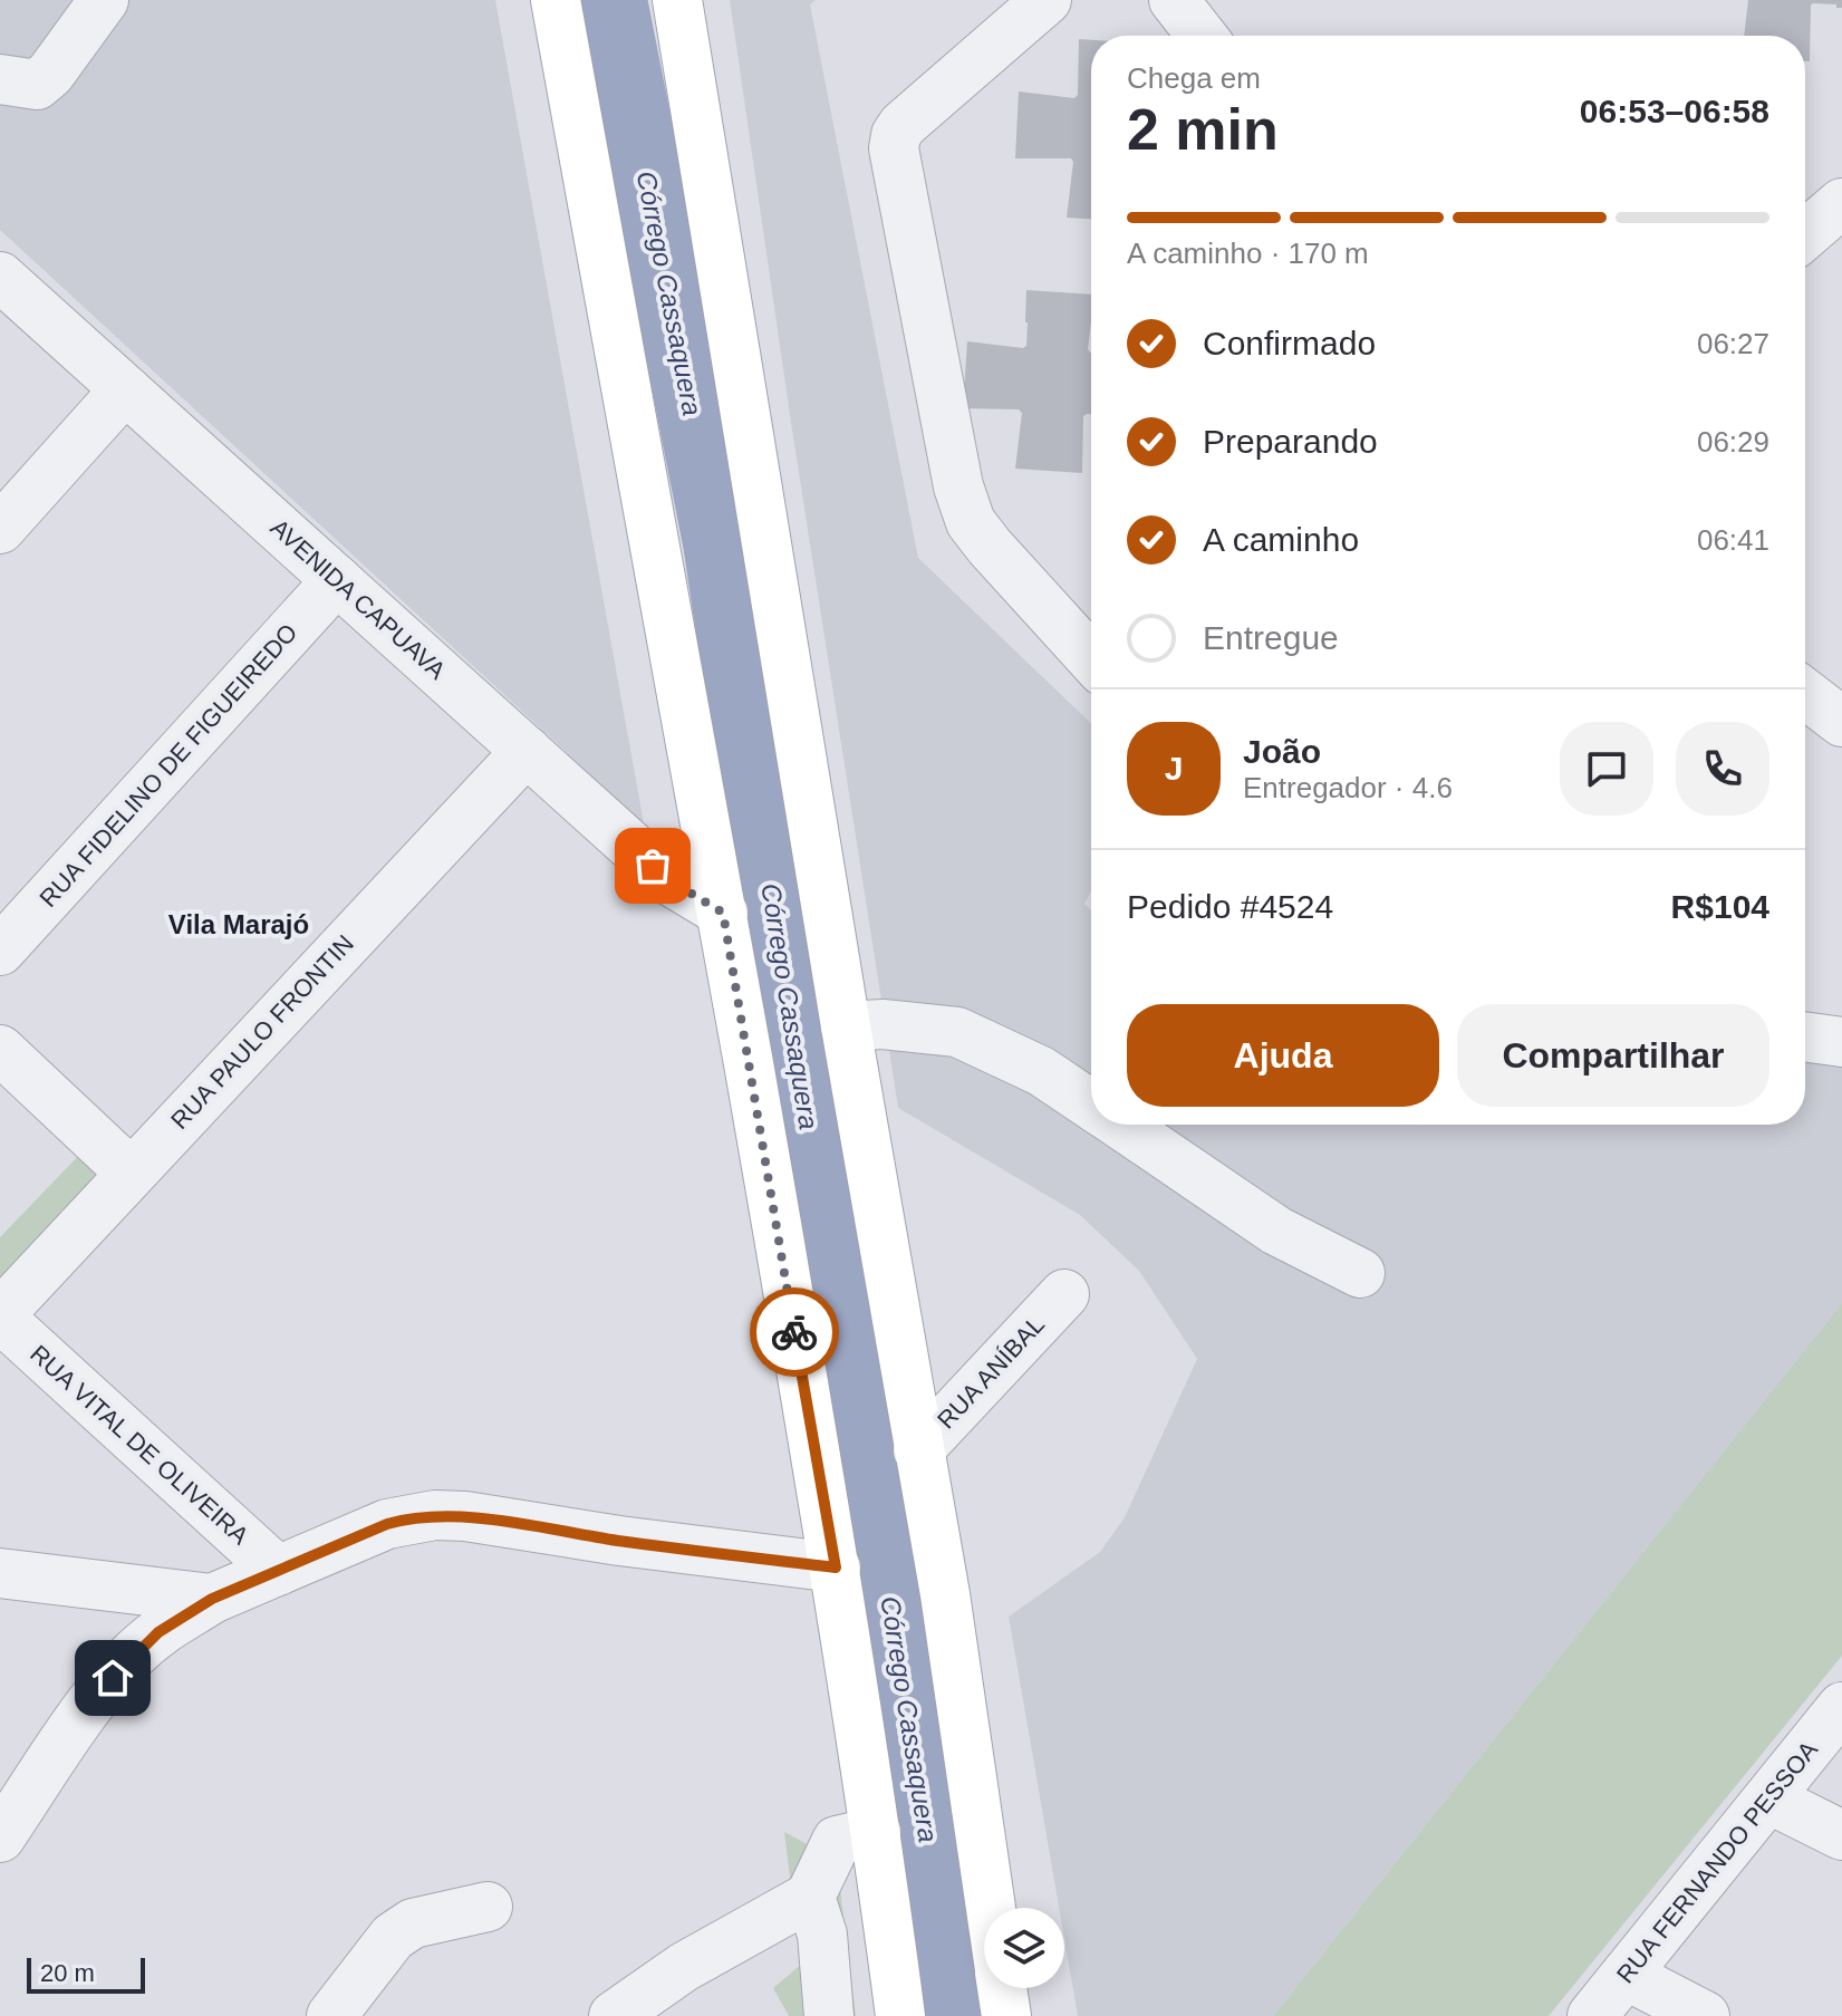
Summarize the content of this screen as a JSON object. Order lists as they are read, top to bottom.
{
  "streets": {
    "street": [
      "AVENIDA CAPUAVA",
      "RUA FIDELINO DE FIGUEIREDO",
      "RUA PAULO FRONTIN",
      "RUA ANÍBAL",
      "RUA VITAL DE OLIVEIRA",
      "RUA FERNANDO PESSOA"
    ]
  },
  "crossings": [
    ["AVENIDA CAPUAVA", "RUA FIDELINO DE FIGUEIREDO"],
    ["AVENIDA CAPUAVA", "RUA PAULO FRONTIN"],
    ["RUA PAULO FRONTIN", "RUA VITAL DE OLIVEIRA"]
  ],
  "districts": ["Vila Marajó"],
  "water": ["Córrego Cassaquera"],
  "scale_bar": "20 m",
  "page": {
    "heading": ["2 min", "Chega em", "06:53–06:58"],
    "panel": [
      "João",
      "Entregador · 4.6",
      "Pedido #4524",
      "R$104"
    ],
    "bar": "A caminho · 170 m",
    "list": [
      ["Confirmado", "06:27"],
      ["Preparando", "06:29"],
      ["A caminho", "06:41"],
      "Entregue"
    ],
    "round": "J",
    "buttons": ["Ajuda", "Compartilhar"],
    "scale": "20 m"
  }
}
